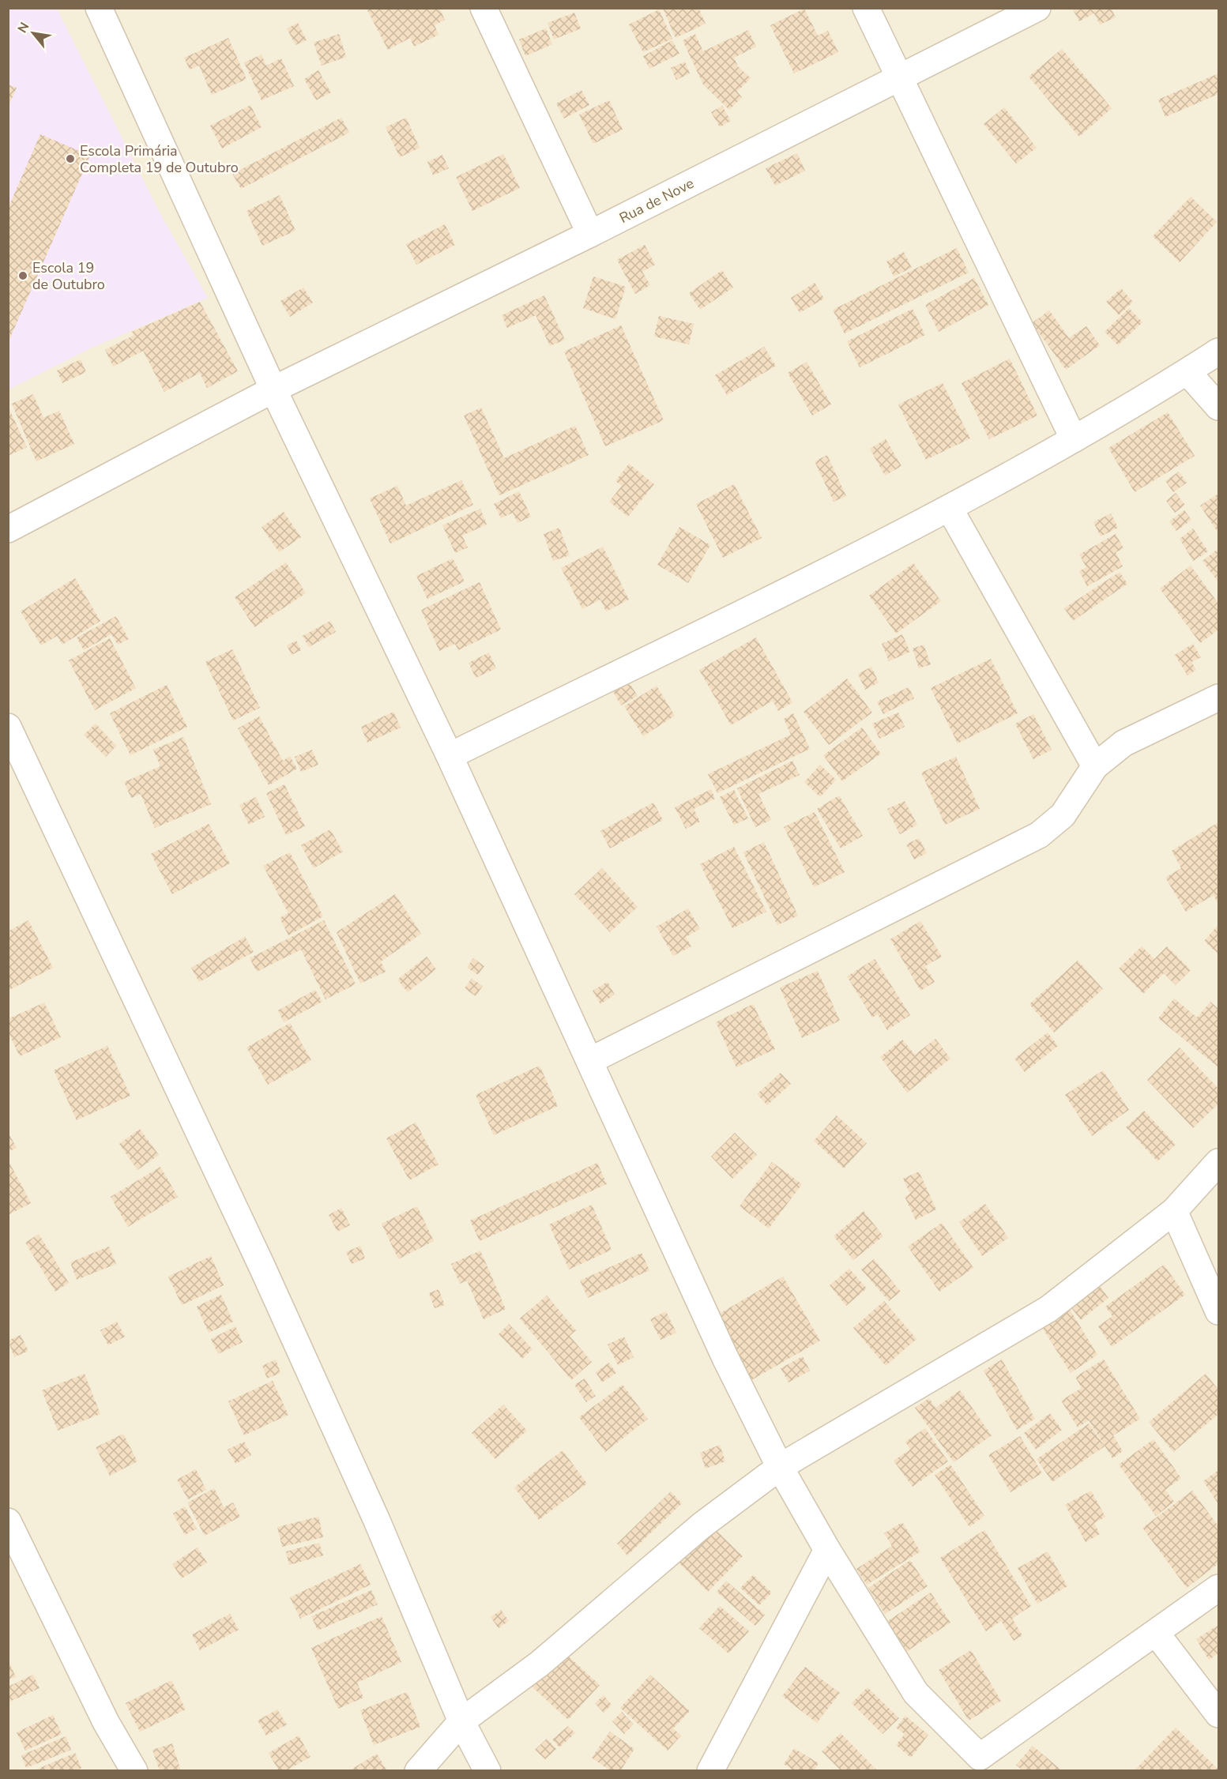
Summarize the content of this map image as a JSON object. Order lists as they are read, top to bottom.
{
  "streets": {
    "street": ["Rua de Nove"]
  },
  "places": ["Escola Primária Completa 19 de Outubro", "Escola 19 de Outubro"],
  "north": "top left"
}
